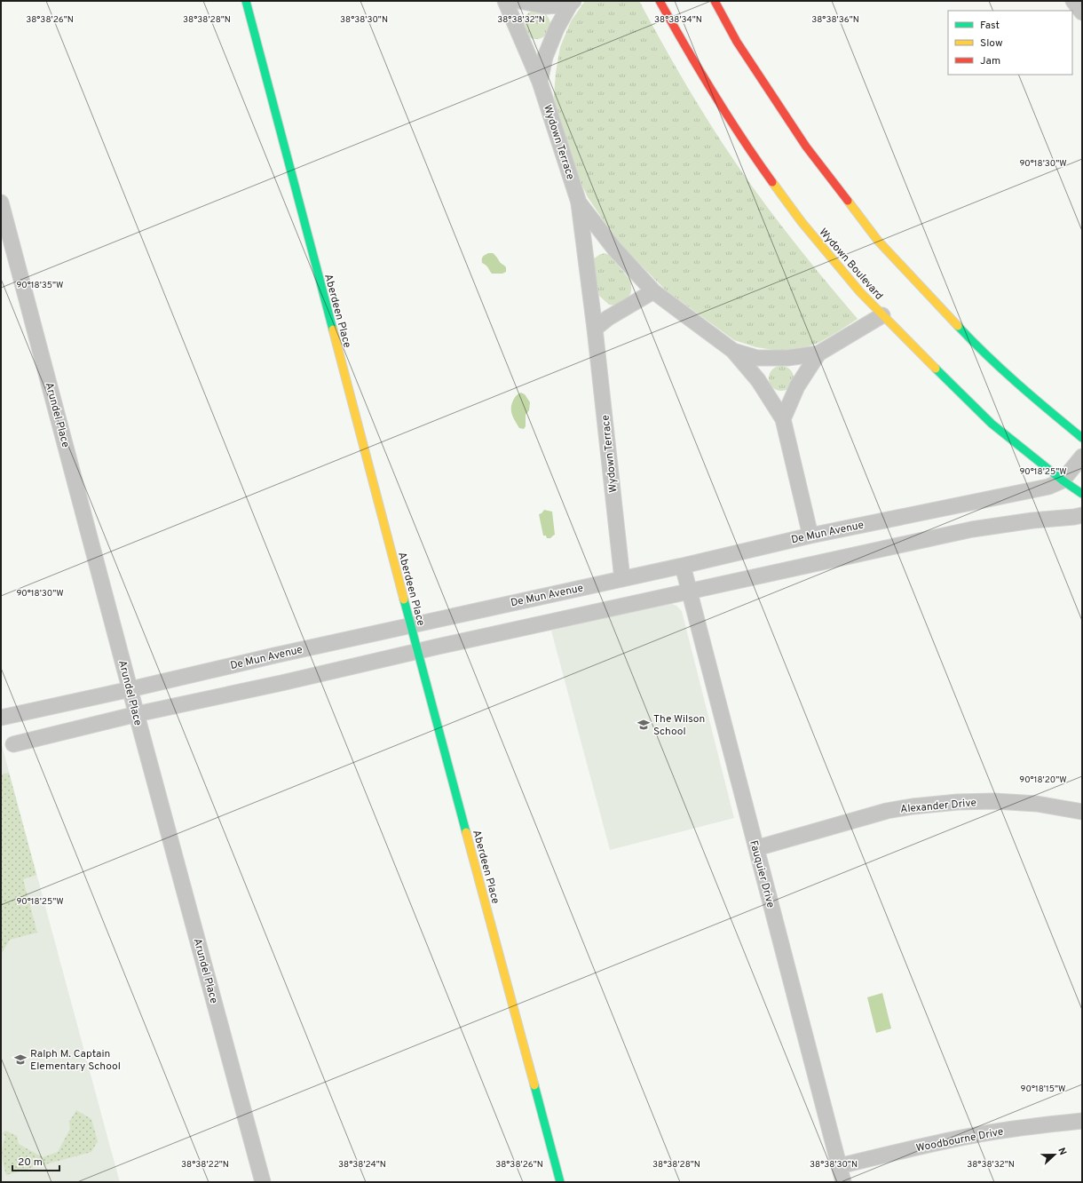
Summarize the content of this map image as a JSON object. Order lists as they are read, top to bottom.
{
  "streets": {
    "street": [
      "Wydown Terrace",
      "Wydown Boulevard",
      "Aberdeen Place",
      "Arundel Place",
      "De Mun Avenue",
      "Alexander Drive",
      "Fauquier Drive",
      "Woodbourne Drive"
    ]
  },
  "crossings": [
    ["Wydown Terrace", "Wydown Boulevard"],
    ["Wydown Terrace", "De Mun Avenue"],
    ["Wydown Boulevard", "De Mun Avenue"],
    ["Aberdeen Place", "De Mun Avenue"],
    ["Arundel Place", "De Mun Avenue"],
    ["De Mun Avenue", "Fauquier Drive"],
    ["Alexander Drive", "Fauquier Drive"],
    ["Fauquier Drive", "Woodbourne Drive"]
  ],
  "places": {
    "school or university": ["The Wilson School", "Ralph M. Captain Elementary School"]
  },
  "legend": ["Fast", "Slow", "Jam"],
  "scale_bar": "20 m",
  "north": "right",
  "coordinates": [
    "38°38'26\"N",
    "38°38'28\"N",
    "38°38'30\"N",
    "38°38'32\"N",
    "38°38'34\"N",
    "38°38'36\"N",
    "90°18'30\"W",
    "90°18'35\"W",
    "90°18'25\"W",
    "90°18'20\"W",
    "90°18'15\"W",
    "38°38'22\"N",
    "38°38'24\"N"
  ]
}
